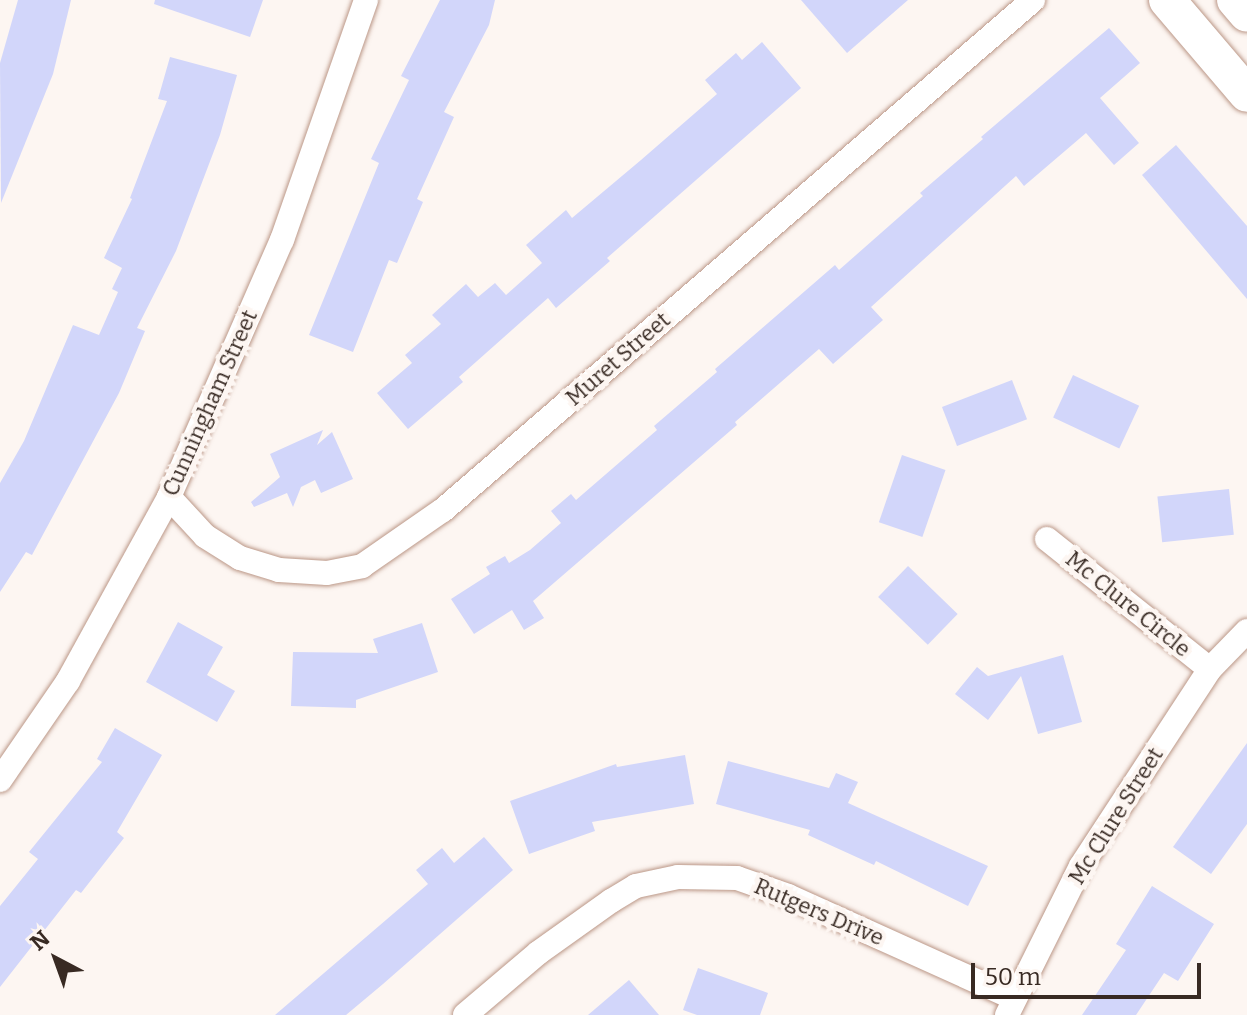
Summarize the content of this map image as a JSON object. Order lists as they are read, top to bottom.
{
  "streets": {
    "street": [
      "Muret Street",
      "Cunningham Street",
      "Mc Clure Circle",
      "Mc Clure Street",
      "Rutgers Drive"
    ]
  },
  "crossings": [
    ["Muret Street", "Cunningham Street"],
    ["Mc Clure Circle", "Mc Clure Street"],
    ["Mc Clure Street", "Rutgers Drive"]
  ],
  "scale_bar": "50 m",
  "north": "top left"
}
